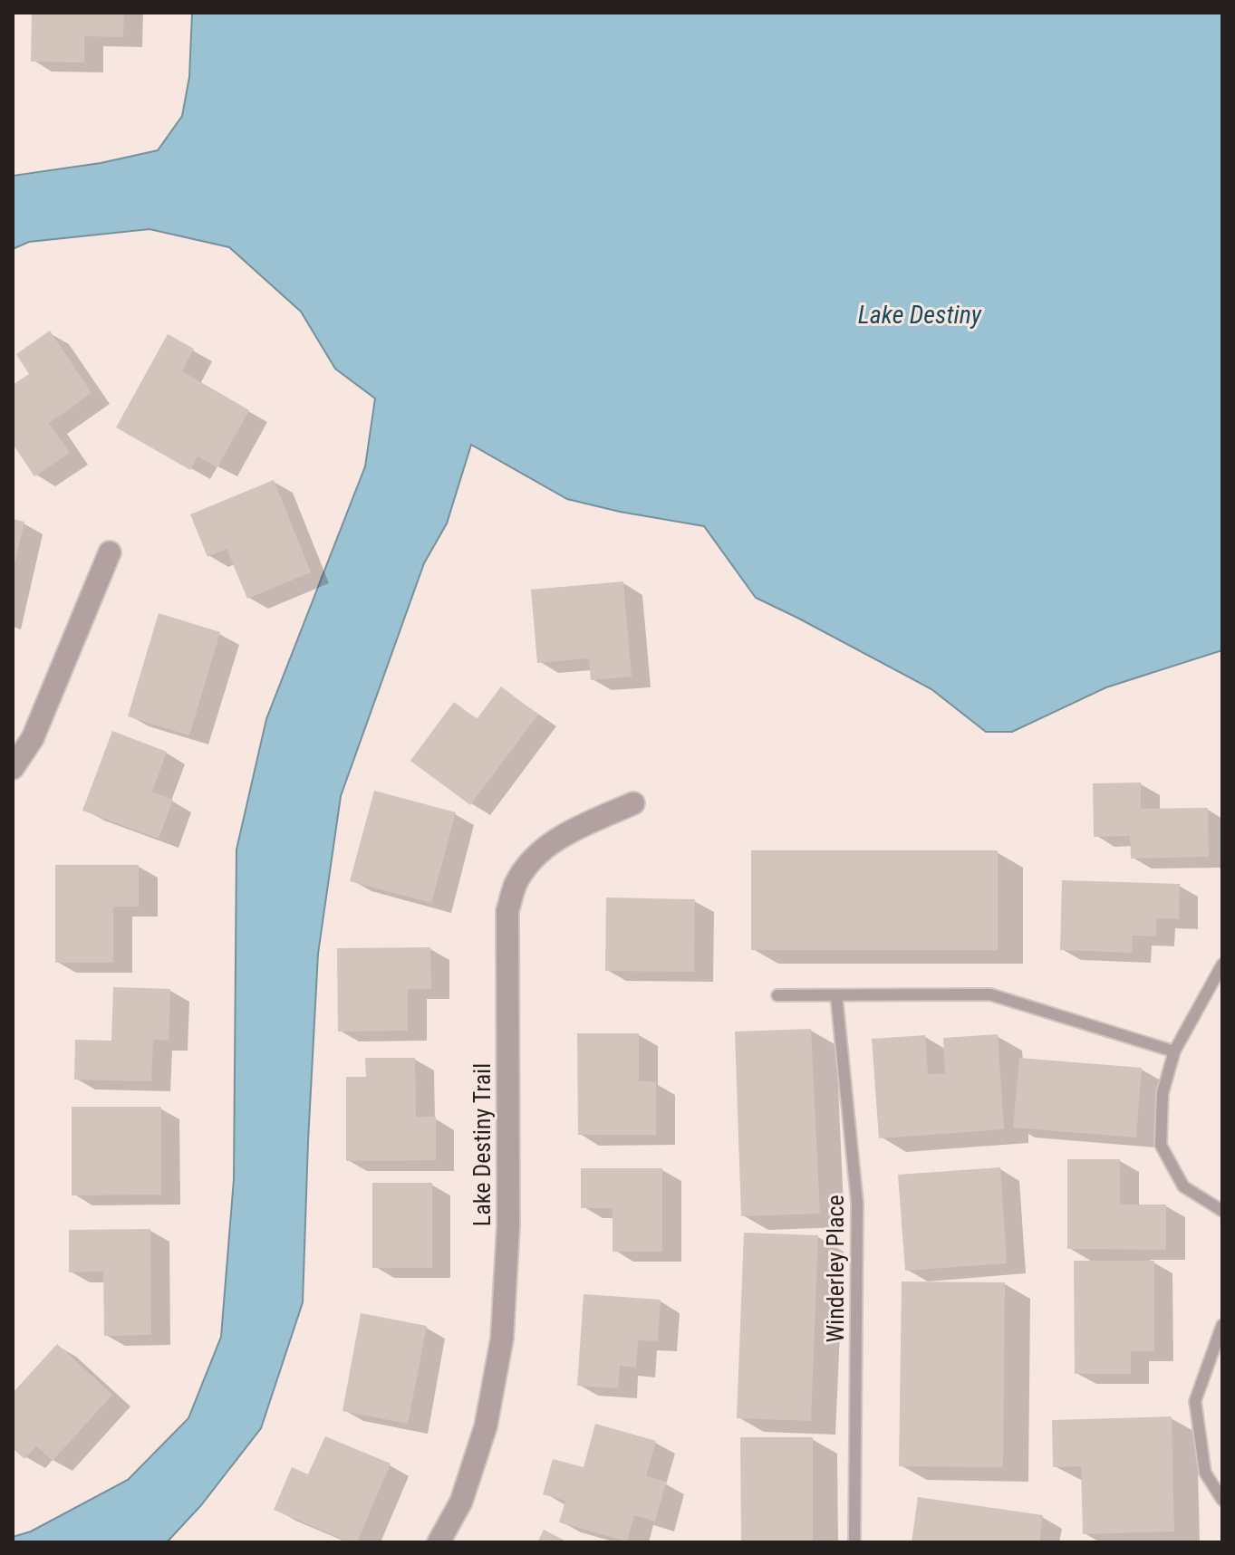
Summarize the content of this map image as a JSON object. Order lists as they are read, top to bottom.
{
  "streets": {
    "street": ["Lake Destiny Trail"],
    "lane": ["Winderley Place"]
  },
  "water": ["Lake Destiny"]
}
